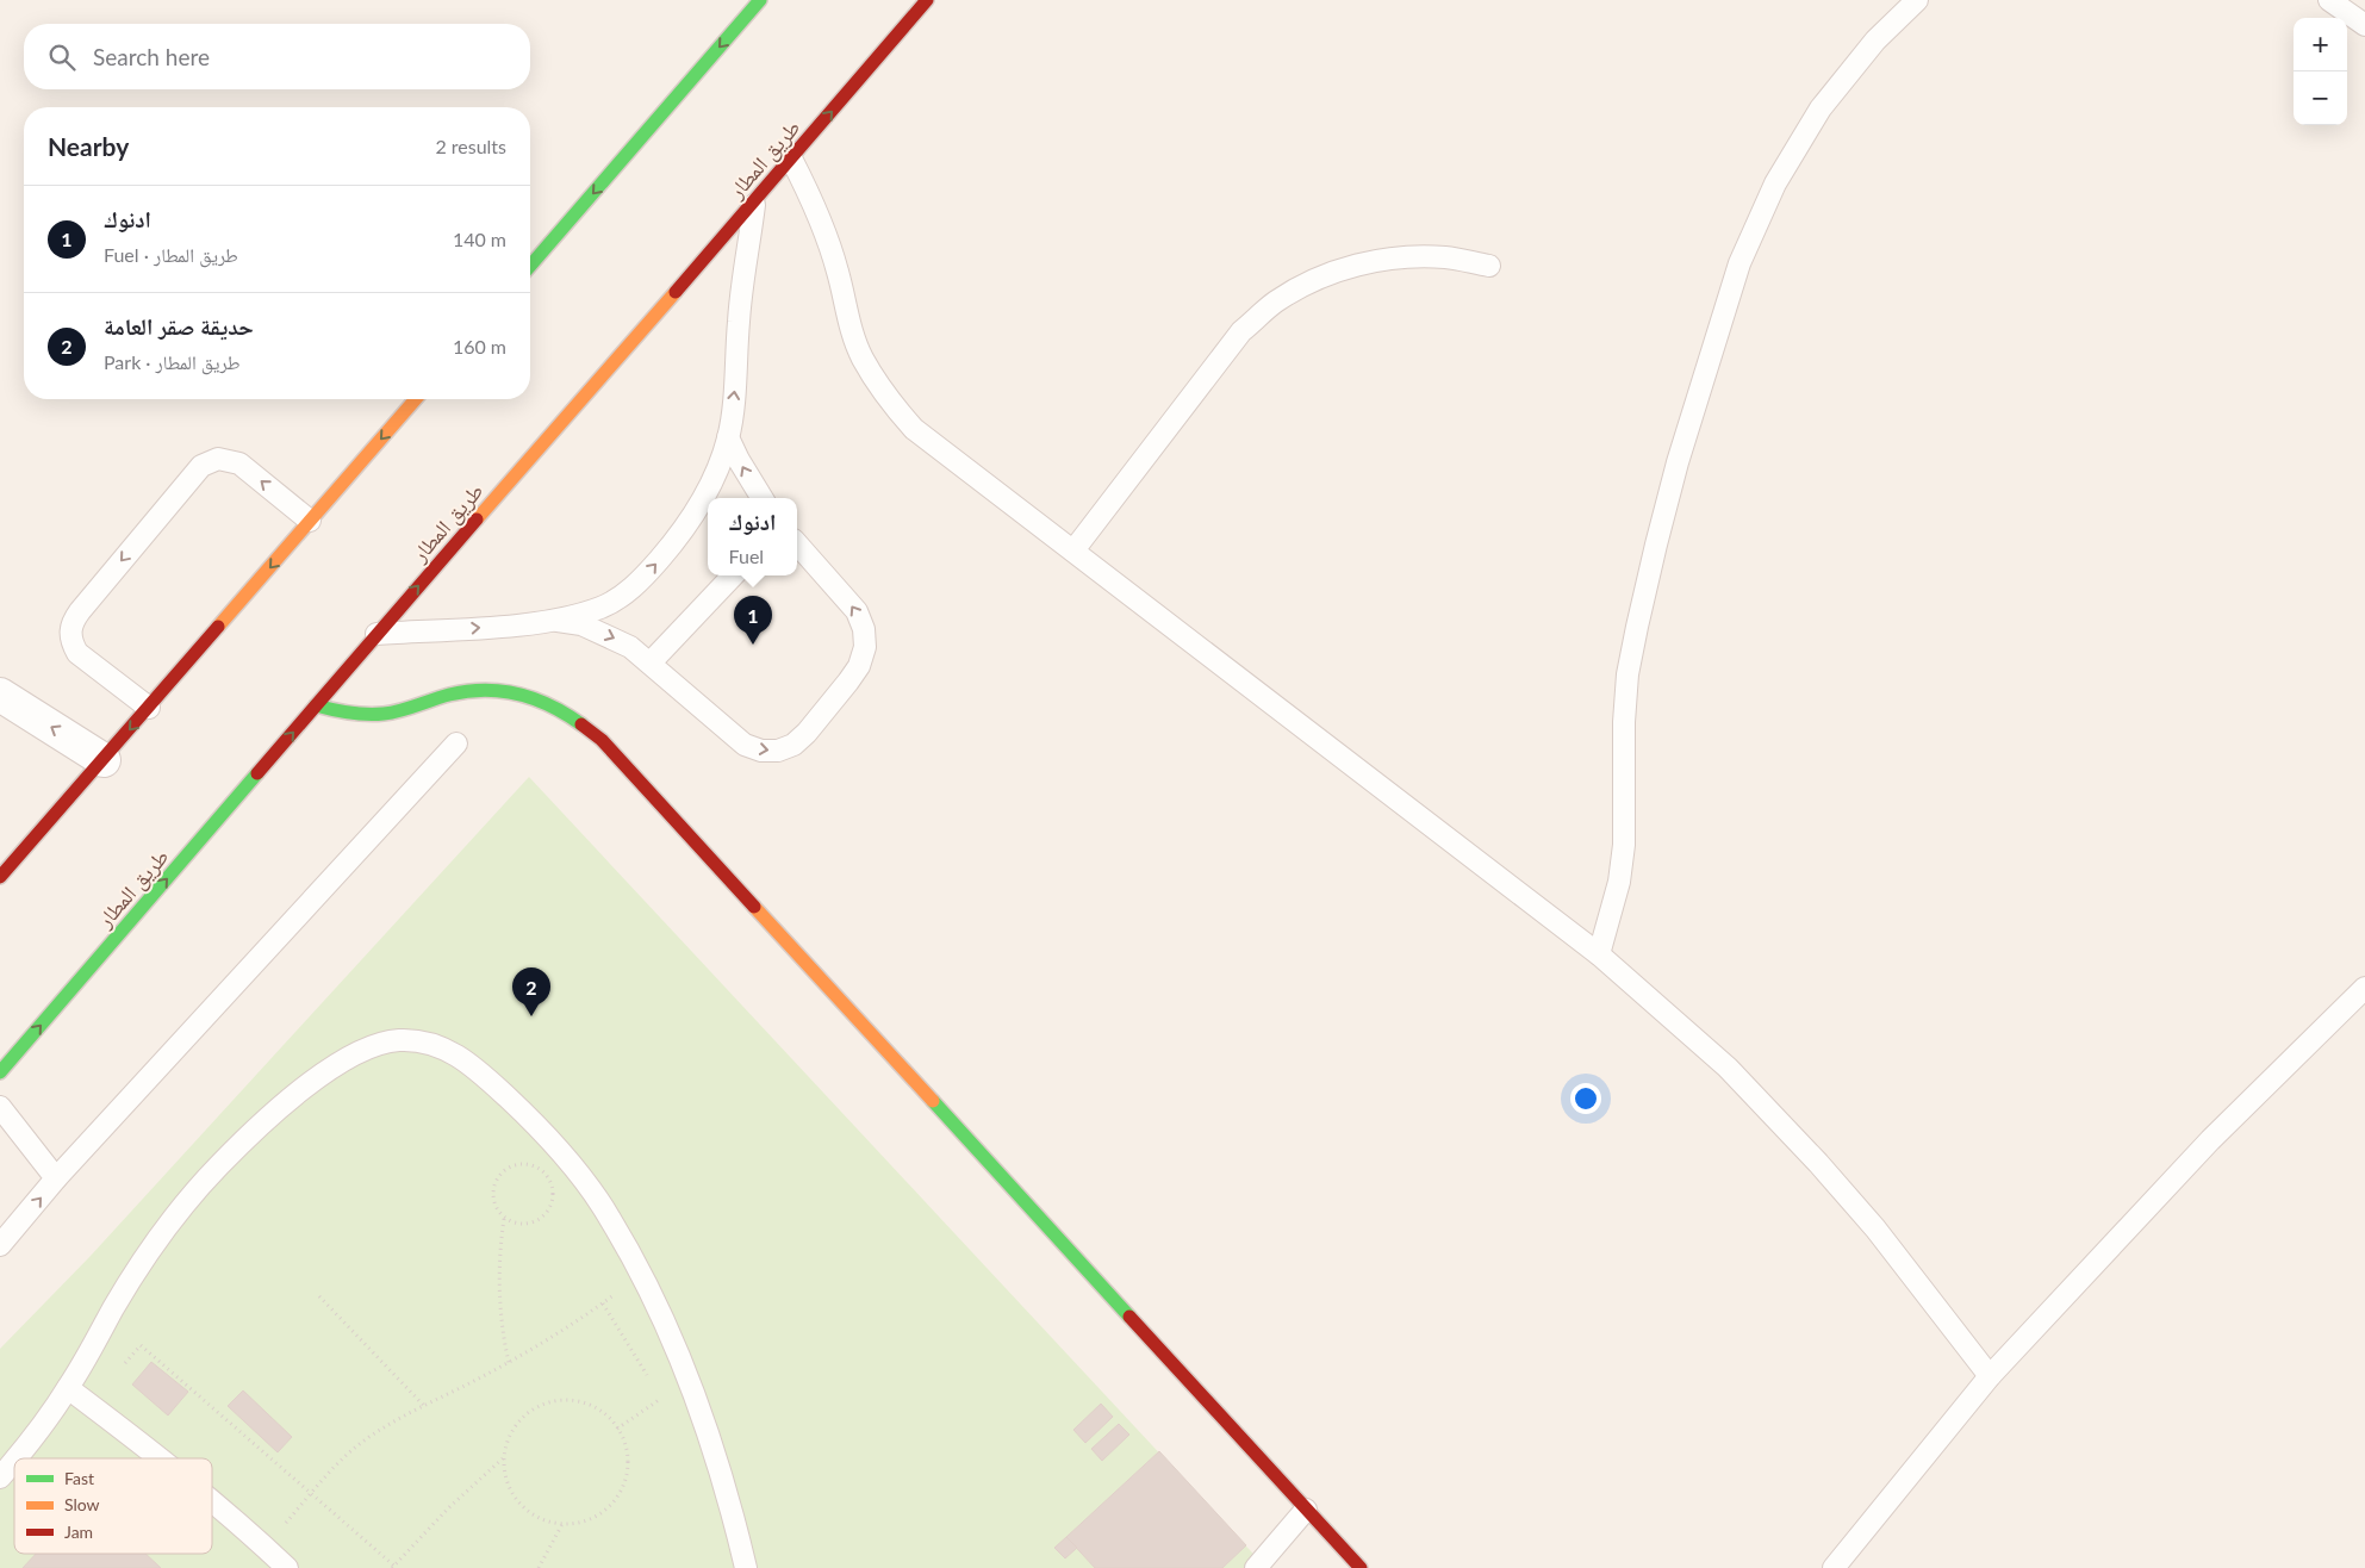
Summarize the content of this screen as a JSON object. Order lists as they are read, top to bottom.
{
  "streets": {
    "main road": ["طريق المطار"]
  },
  "one_way": ["طريق المطار"],
  "legend": ["Fast", "Slow", "Jam"],
  "page": {
    "map_buttons": ["+", "−"],
    "search": "Search here",
    "heading": ["Nearby", "2 results"],
    "list": [
      {
        "mark": "1",
        "name": "ادنوك",
        "note": "Fuel · طريق المطار",
        "value": "140 m"
      },
      {
        "mark": "2",
        "name": "حديقة صقر العامة",
        "note": "Park · طريق المطار",
        "value": "160 m"
      }
    ],
    "popup": ["ادنوك", "Fuel"],
    "pins": ["1", "2"]
  }
}
